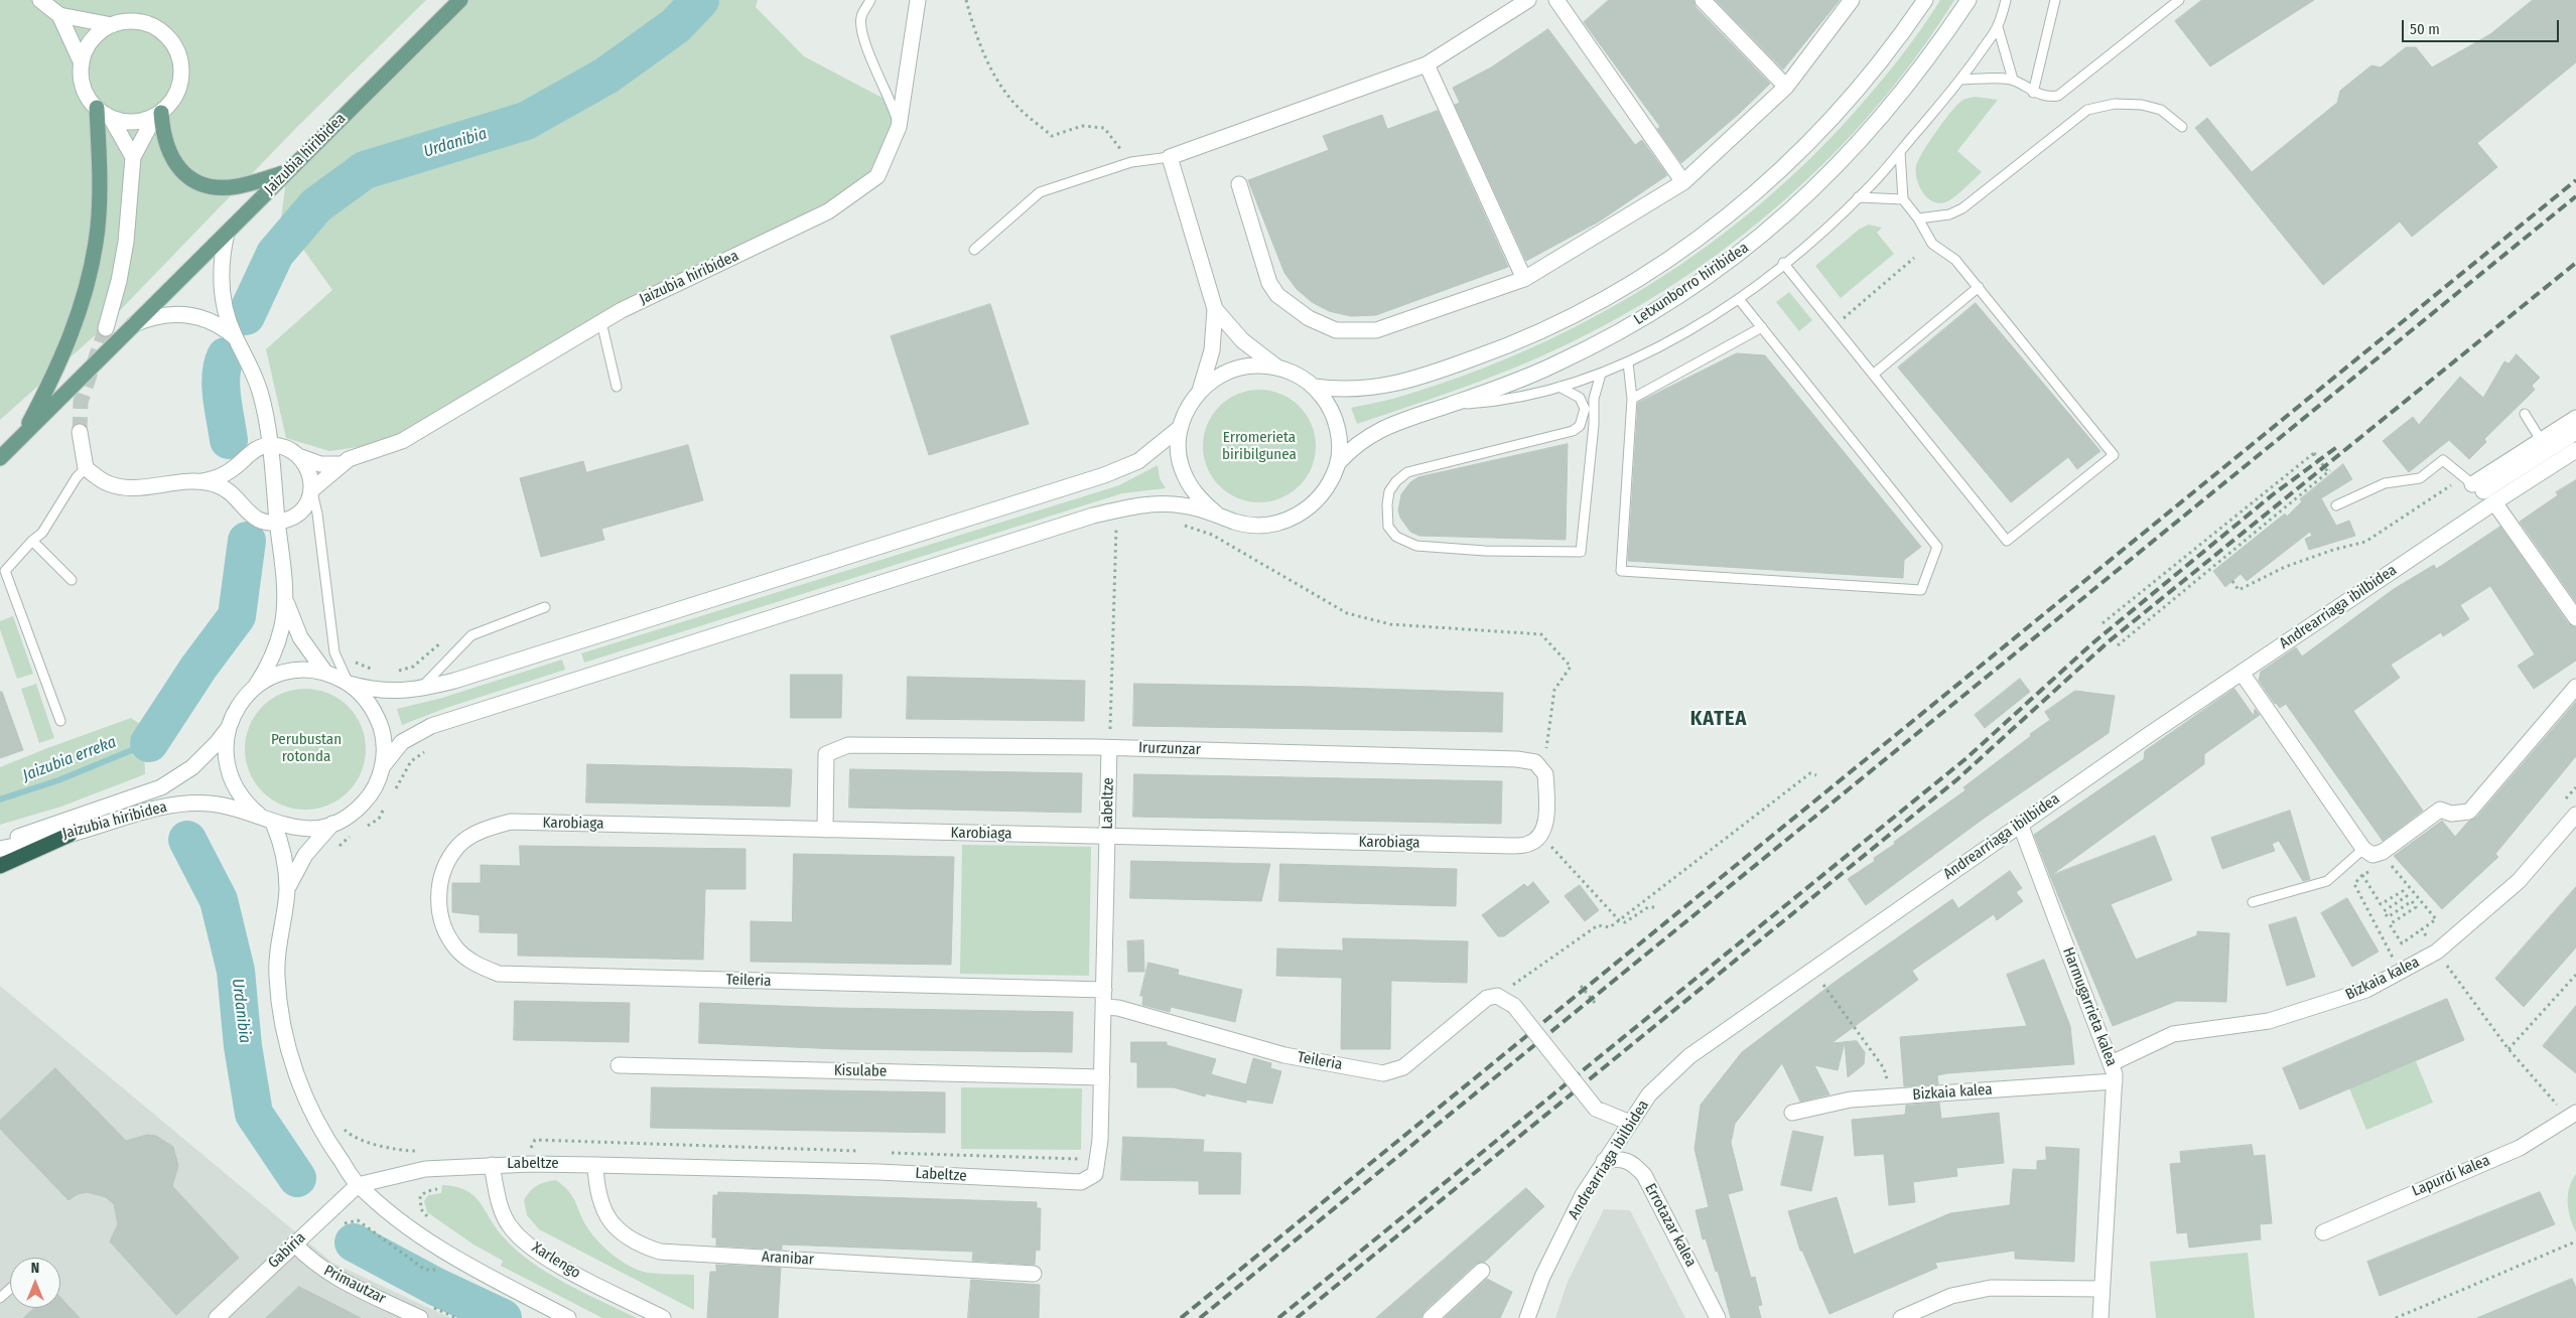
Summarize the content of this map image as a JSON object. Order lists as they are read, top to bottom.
{
  "streets": {
    "main road": ["Jaizubia hiribidea"],
    "street": [
      "Letxunborro hiribidea",
      "Andrearriaga ibilbidea",
      "Irurzunzar",
      "Labeltze",
      "Karobiaga",
      "Bizkaia kalea",
      "Teileria",
      "Harmugarrieta kalea",
      "Kisulabe",
      "Lapurdi kalea",
      "Errotazar kalea",
      "Gabiria",
      "Aranibar",
      "Xarlengo",
      "Primautzar"
    ]
  },
  "crossings": [
    ["Andrearriaga ibilbidea", "Harmugarrieta kalea"],
    ["Andrearriaga ibilbidea", "Errotazar kalea"],
    ["Irurzunzar", "Labeltze"],
    ["Irurzunzar", "Karobiaga"],
    ["Labeltze", "Karobiaga"],
    ["Labeltze", "Teileria"],
    ["Labeltze", "Kisulabe"],
    ["Labeltze", "Gabiria"],
    ["Labeltze", "Aranibar"],
    ["Labeltze", "Xarlengo"],
    ["Karobiaga", "Teileria"],
    ["Bizkaia kalea", "Harmugarrieta kalea"],
    ["Gabiria", "Primautzar"]
  ],
  "districts": ["KATEA"],
  "water": ["Urdanibia", "Jaizubia erreka"],
  "parks": ["Erromerieta biribilgunea", "Perubustan rotonda"],
  "scale_bar": "50 m",
  "north": "top"
}
